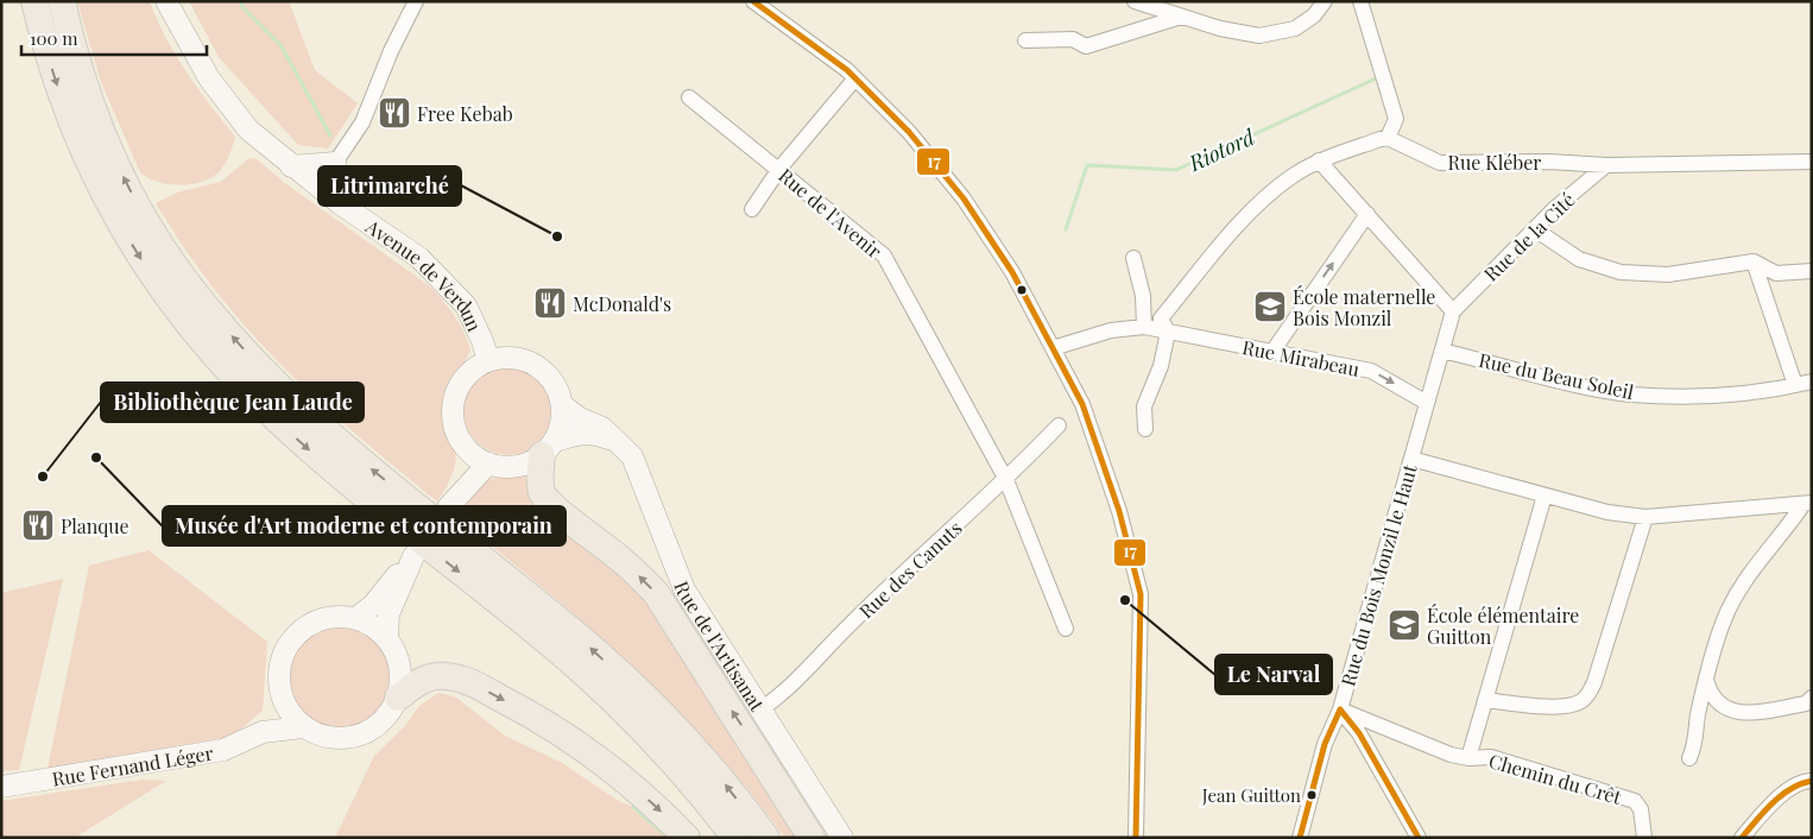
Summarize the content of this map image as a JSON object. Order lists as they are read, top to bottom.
{
  "streets": {
    "main road": ["Avenue de Verdun", "Rue de l'Artisanat", "Rue Fernand Léger"],
    "street": [
      "Rue Kléber",
      "Rue de l'Avenir",
      "Rue de la Cité",
      "Rue Mirabeau",
      "Rue du Beau Soleil",
      "Rue des Canuts",
      "Rue du Bois Monzil le Haut",
      "Chemin du Crêt"
    ]
  },
  "crossings": [
    ["Rue Kléber", "Rue de la Cité"],
    ["Rue de l'Avenir", "Rue des Canuts"],
    ["Rue de la Cité", "Rue du Bois Monzil le Haut"],
    ["Avenue de Verdun", "Rue de l'Artisanat"],
    ["Rue Mirabeau", "Rue du Bois Monzil le Haut"],
    ["Rue du Beau Soleil", "Rue du Bois Monzil le Haut"],
    ["Rue des Canuts", "Rue de l'Artisanat"],
    ["Rue du Bois Monzil le Haut", "Chemin du Crêt"]
  ],
  "one_way": ["Rue Mirabeau"],
  "water": ["Riotord"],
  "places": {
    "restaurant": ["Free Kebab", "McDonald's", "Planque"],
    "other": [
      "Litrimarché",
      "Musée d'Art moderne et contemporain",
      "Bibliothèque Jean Laude",
      "Le Narval",
      "Jean Guitton"
    ],
    "school or university": ["École maternelle Bois Monzil", "École élémentaire Guitton"]
  },
  "lines": ["transit line 17"],
  "scale_bar": "100 m"
}
